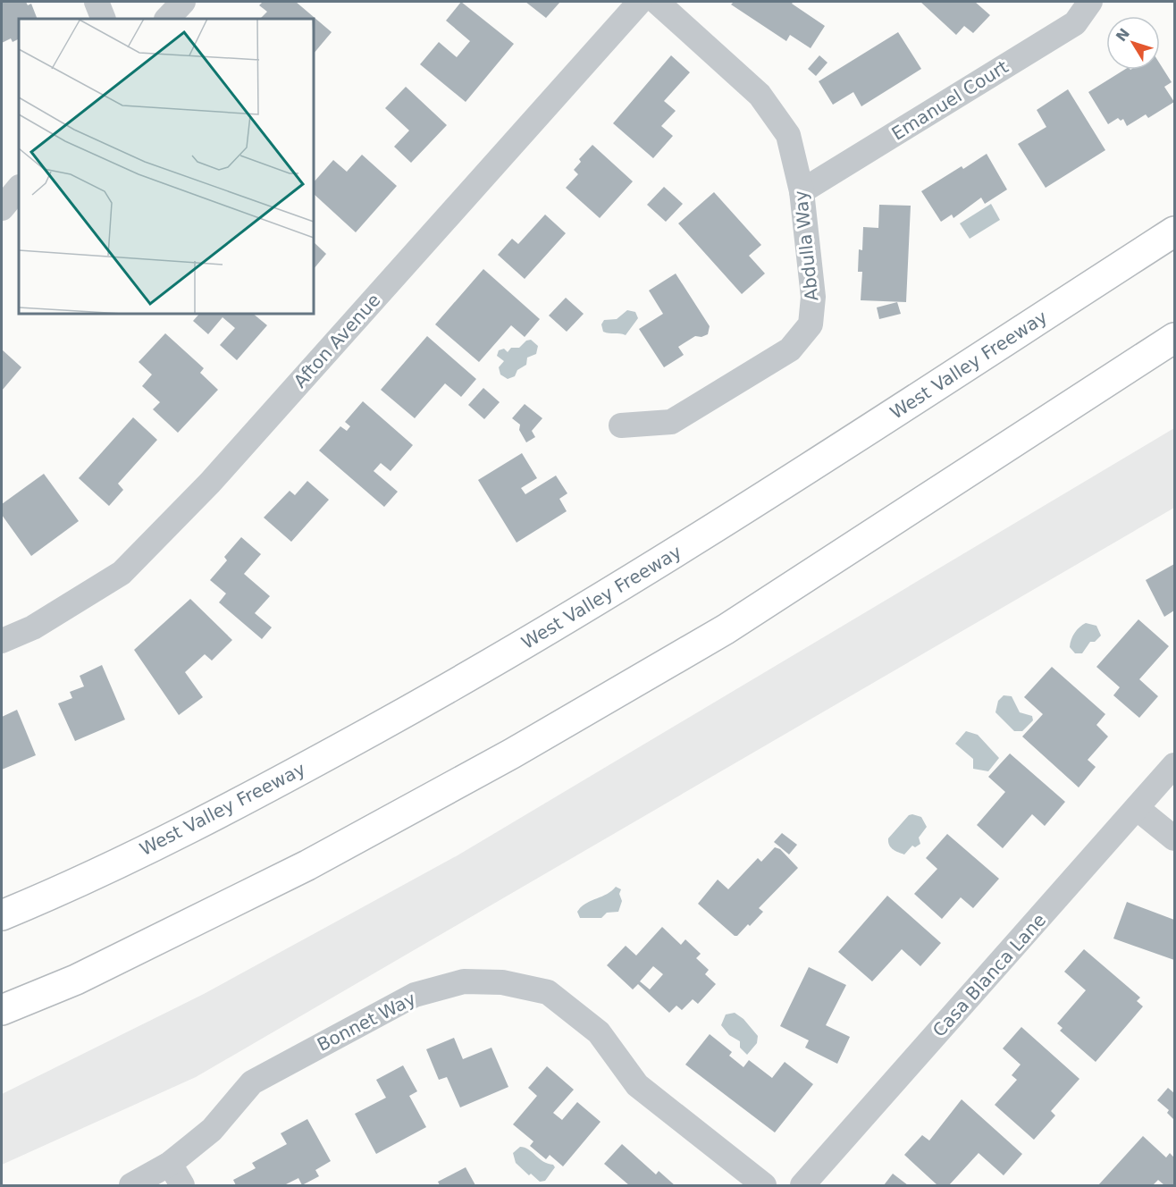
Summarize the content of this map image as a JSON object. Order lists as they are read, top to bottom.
{
  "streets": {
    "highway": ["West Valley Freeway"],
    "street": [
      "Emanuel Court",
      "Abdulla Way",
      "Afton Avenue",
      "Casa Blanca Lane",
      "Bonnet Way"
    ]
  },
  "crossings": [
    ["Emanuel Court", "Abdulla Way"]
  ],
  "north": "top left"
}
